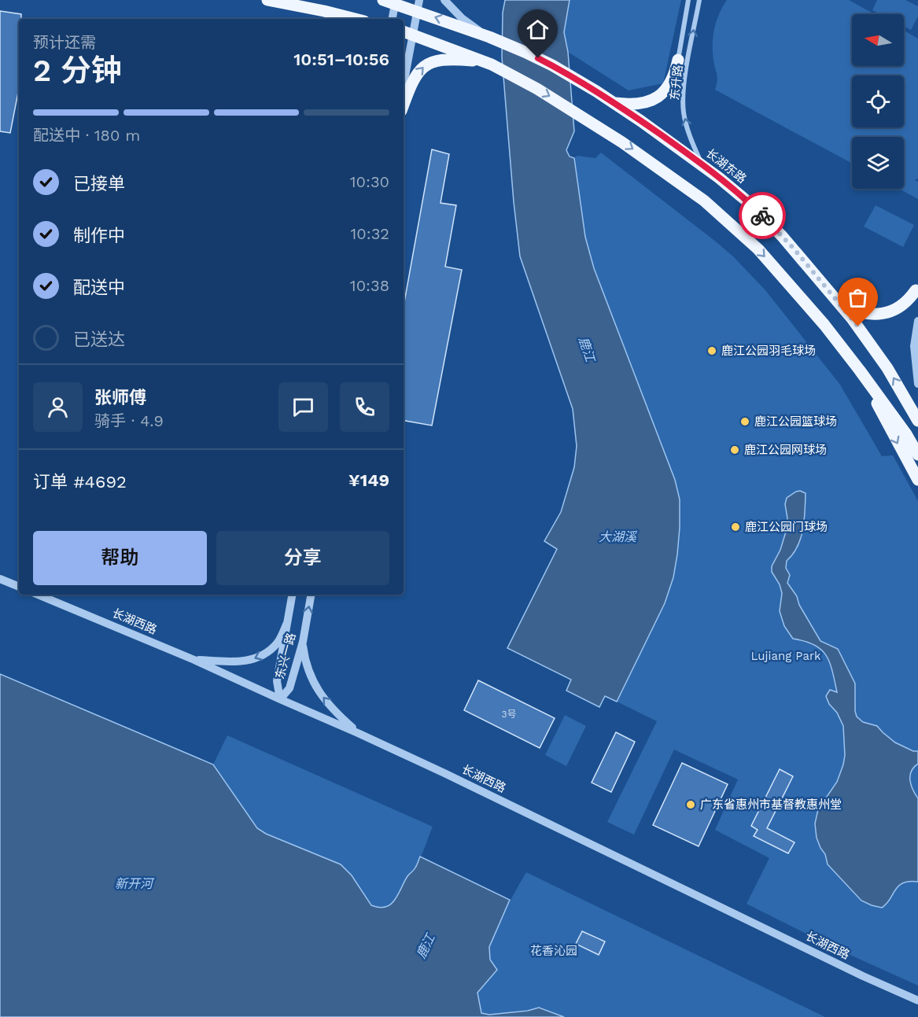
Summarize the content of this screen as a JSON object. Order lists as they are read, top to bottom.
{
  "streets": {
    "main road": ["长湖东路"],
    "street": ["东升路", "长湖西路", "东兴一路"]
  },
  "crossings": [
    ["东升路", "长湖东路"],
    ["长湖西路", "东兴一路"]
  ],
  "water": ["鹿江", "大湖溪", "新开河"],
  "parks": ["Lujiang Park", "花香沁园"],
  "places": [
    "鹿江公园羽毛球场",
    "鹿江公园篮球场",
    "鹿江公园网球场",
    "鹿江公园门球场",
    "广东省惠州市基督教惠州堂"
  ],
  "house_numbers": ["3号"],
  "north": "left",
  "page": {
    "heading": ["2 分钟", "预计还需", "10:51–10:56"],
    "panel": [
      "张师傅",
      "骑手 · 4.9",
      "订单 #4692",
      "¥149"
    ],
    "bar": "配送中 · 180 m",
    "list": [
      ["已接单", "10:30"],
      ["制作中", "10:32"],
      ["配送中", "10:38"],
      "已送达"
    ],
    "buttons": ["帮助", "分享"]
  }
}
